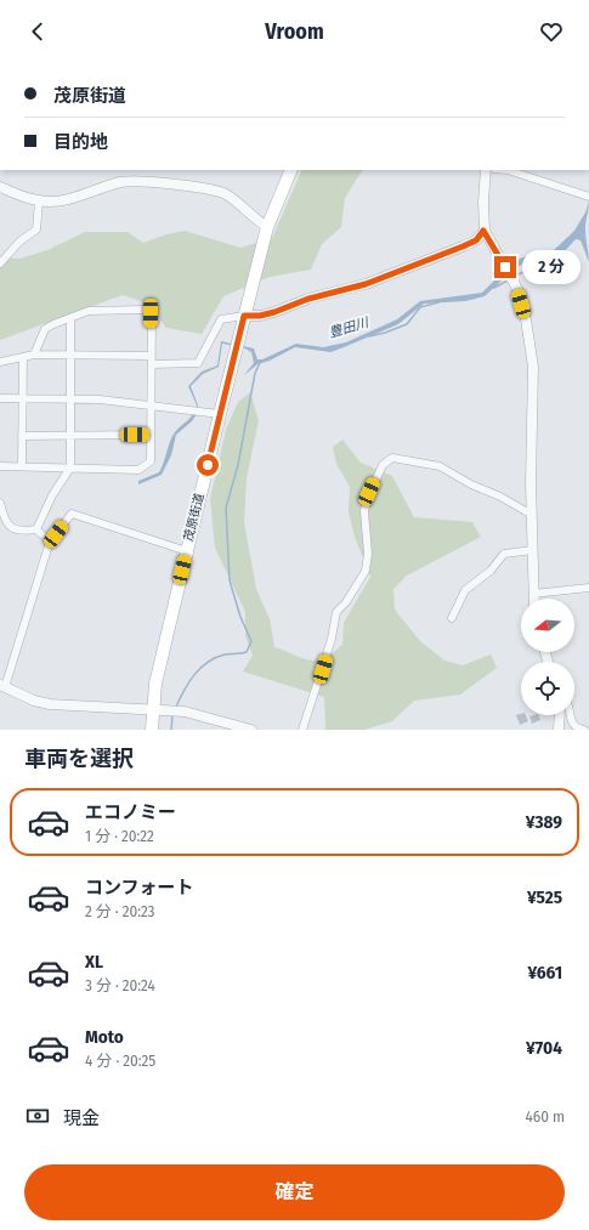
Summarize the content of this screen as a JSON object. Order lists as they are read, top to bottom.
{
  "streets": {
    "main road": ["茂原街道"]
  },
  "water": ["豊田川"],
  "north": "left",
  "page": {
    "header": "Vroom",
    "banner": ["茂原街道", "目的地"],
    "bubble": "2 分",
    "heading": "車両を選択",
    "list": [
      {
        "name": "エコノミー",
        "note": "1 分 · 20:22",
        "value": "¥389"
      },
      {
        "name": "コンフォート",
        "note": "2 分 · 20:23",
        "value": "¥525"
      },
      {
        "name": "XL",
        "note": "3 分 · 20:24",
        "value": "¥661"
      },
      {
        "name": "Moto",
        "note": "4 分 · 20:25",
        "value": "¥704"
      }
    ],
    "pay": ["現金", "460 m"],
    "buttons": "確定"
  }
}
